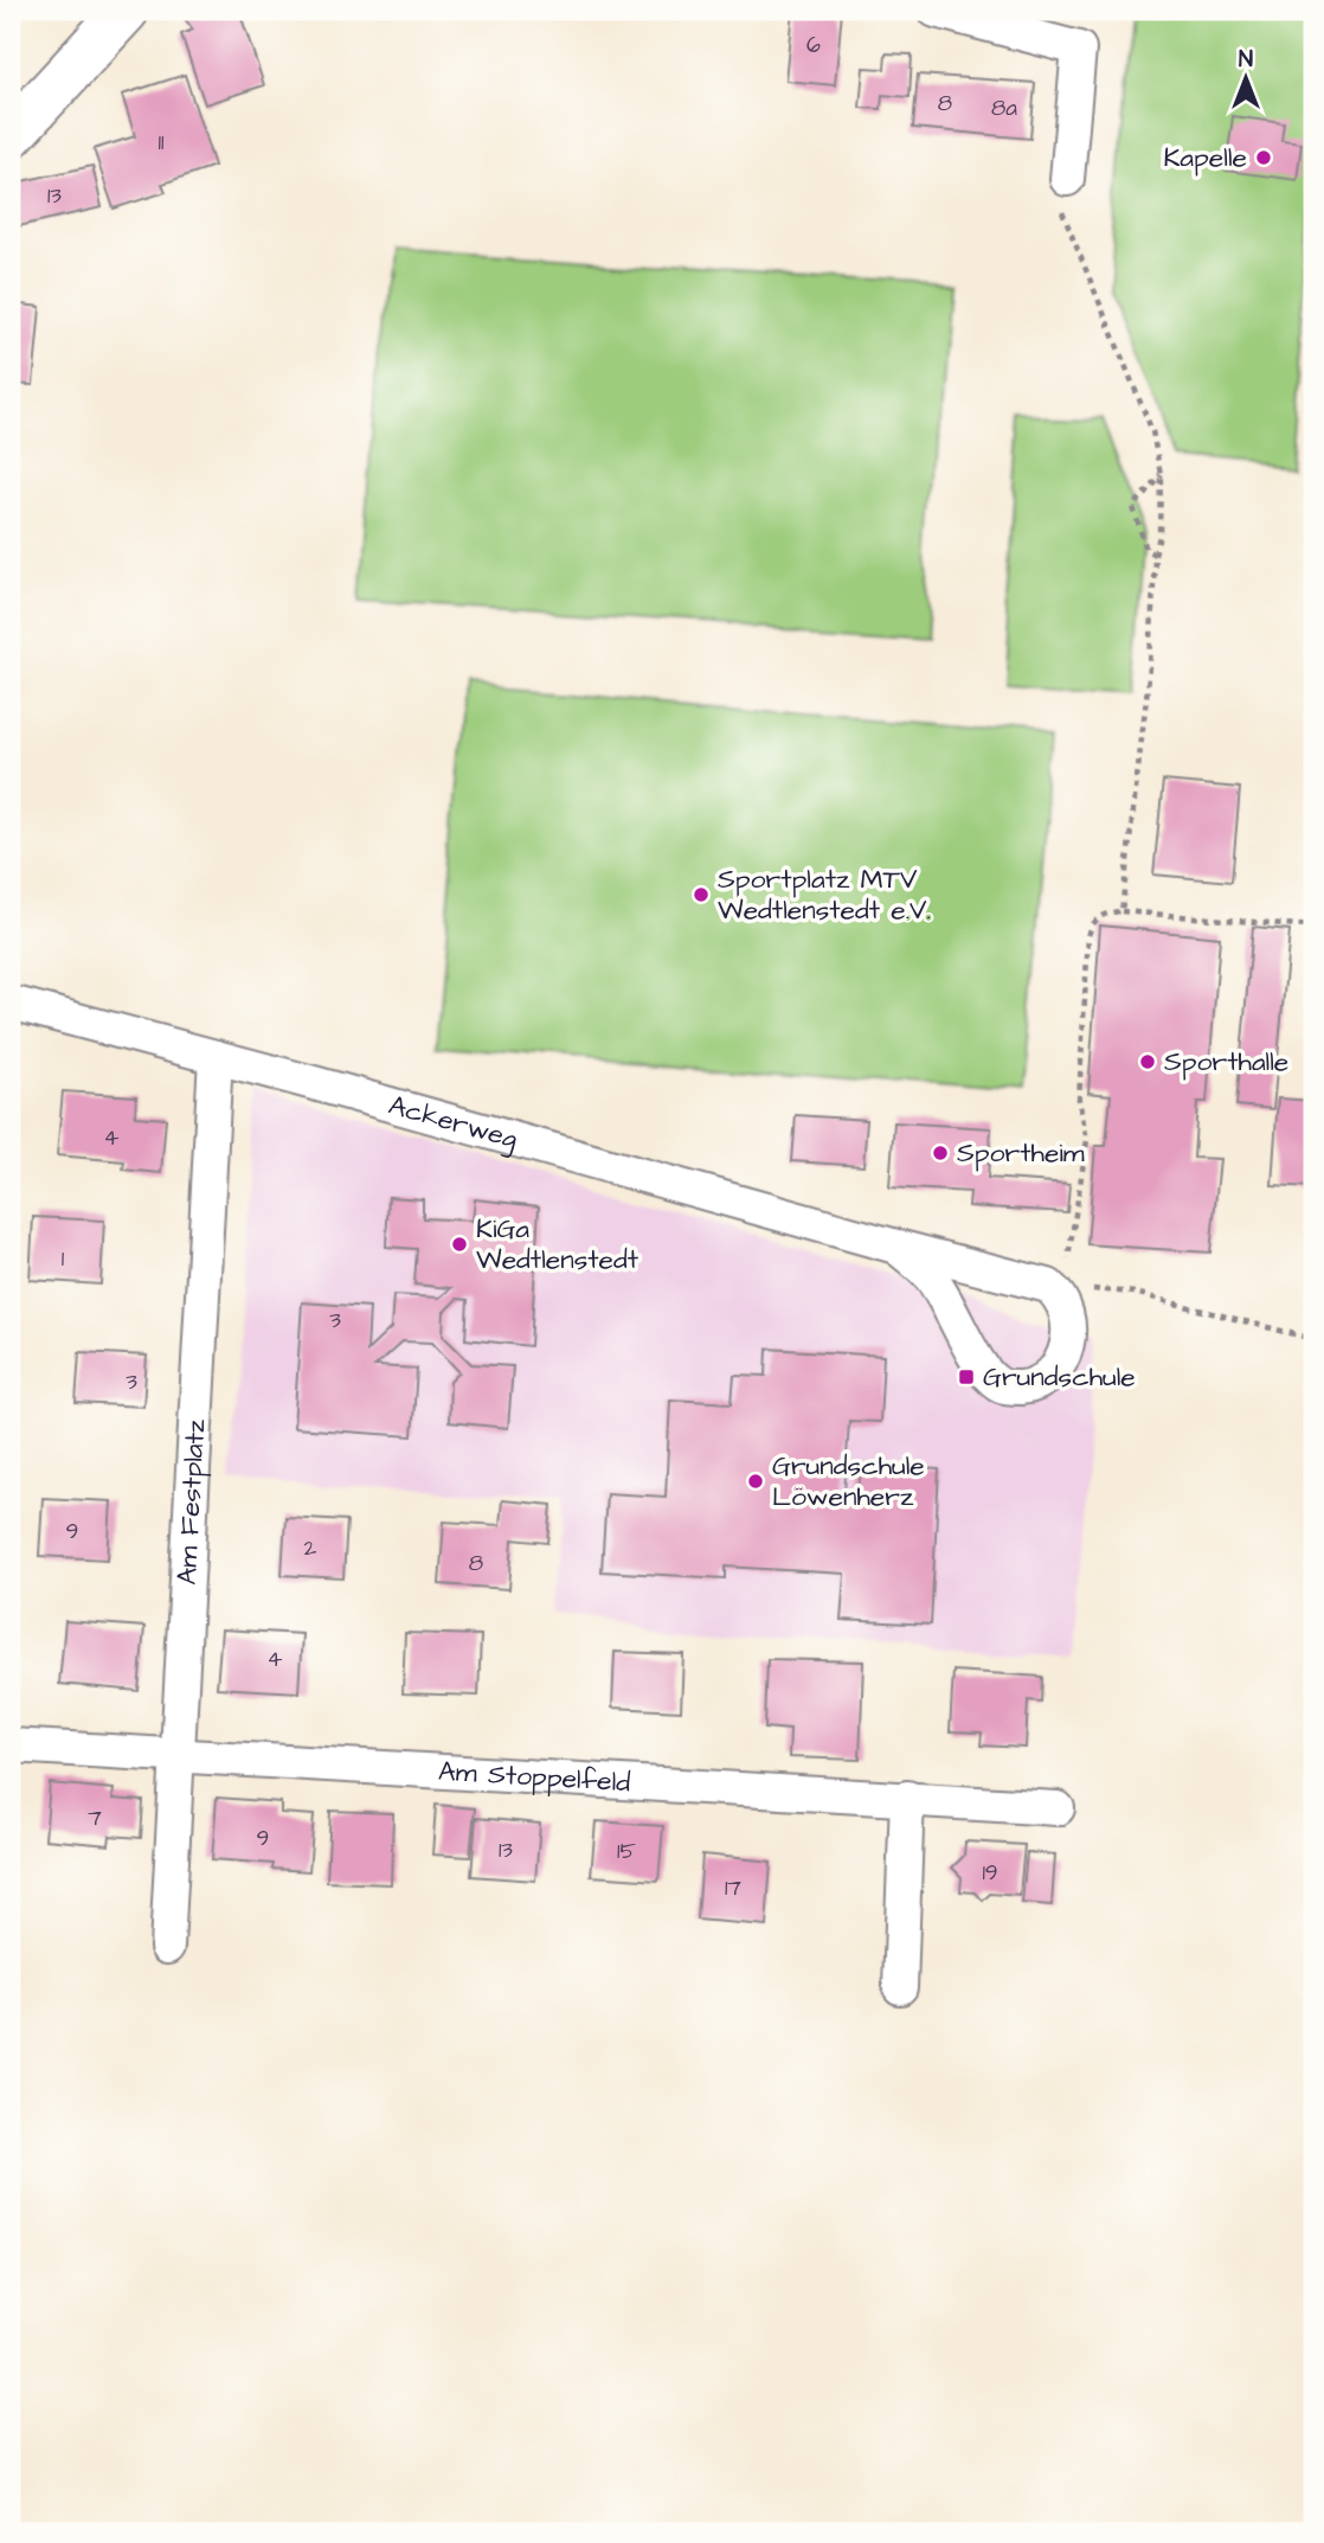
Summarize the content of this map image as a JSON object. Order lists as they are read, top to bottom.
{
  "streets": {
    "street": ["Ackerweg", "Am Festplatz", "Am Stoppelfeld"]
  },
  "crossings": [
    ["Ackerweg", "Am Festplatz"],
    ["Am Festplatz", "Am Stoppelfeld"]
  ],
  "places": {
    "other": [
      "Kapelle",
      "Sportplatz MTV Wedtlenstedt e.V.",
      "Sporthalle",
      "Sportheim",
      "KiGa Wedtlenstedt",
      "Grundschule Löwenherz"
    ],
    "transit": ["Grundschule"]
  },
  "house_numbers": [
    "6",
    "8",
    "8a",
    "11",
    "13",
    "4",
    "1",
    "3",
    "3",
    "9",
    "2",
    "8",
    "4",
    "7",
    "9",
    "13",
    "15",
    "19",
    "17"
  ],
  "north": "top"
}
